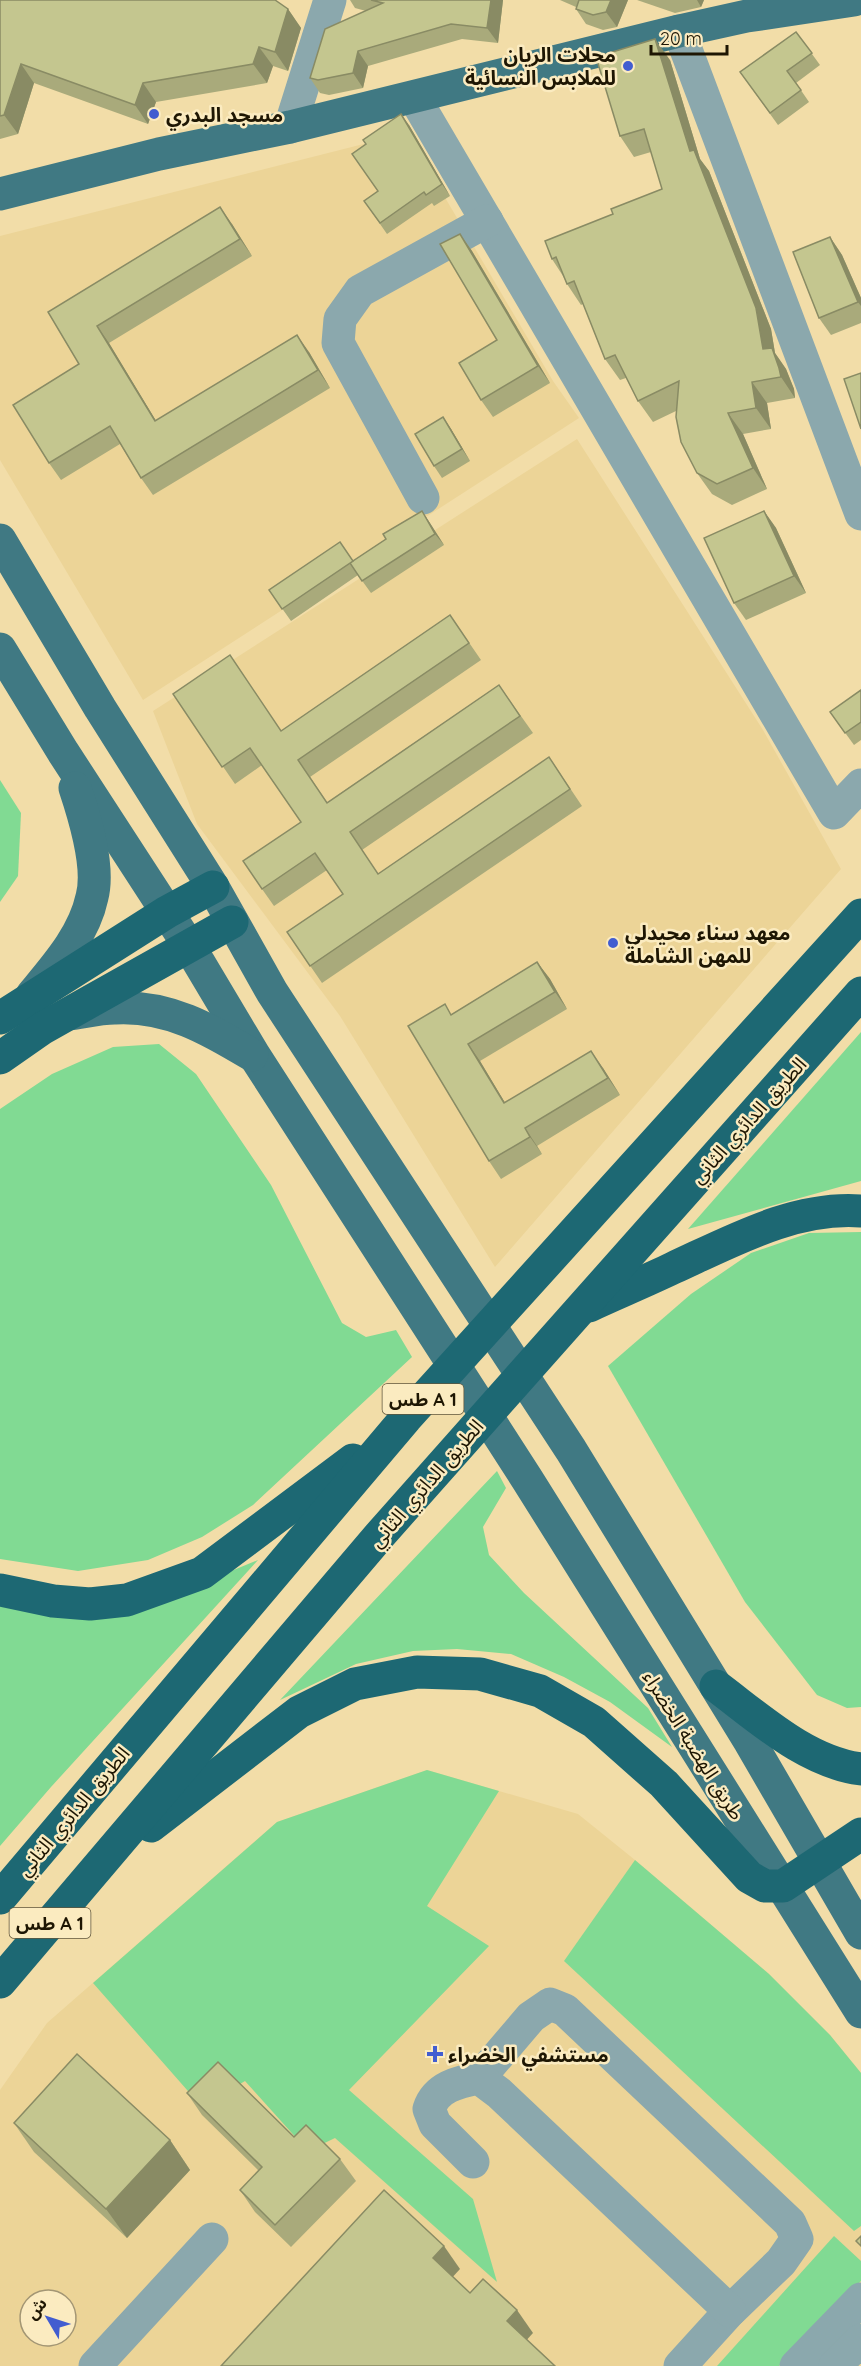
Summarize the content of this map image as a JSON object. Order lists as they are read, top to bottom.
{
  "streets": {
    "highway": ["الطريق الدائري الثاني", "طس A 1"],
    "main road": ["طريق الهضبة الخضراء"]
  },
  "places": {
    "other": ["محلات الريان للملابس النسائية", "مسجد البدري", "معهد سناء محيدلي للمهن الشاملة"],
    "health": ["مستشفي الخضراء"]
  },
  "scale_bar": "20 m",
  "north": "top left"
}
